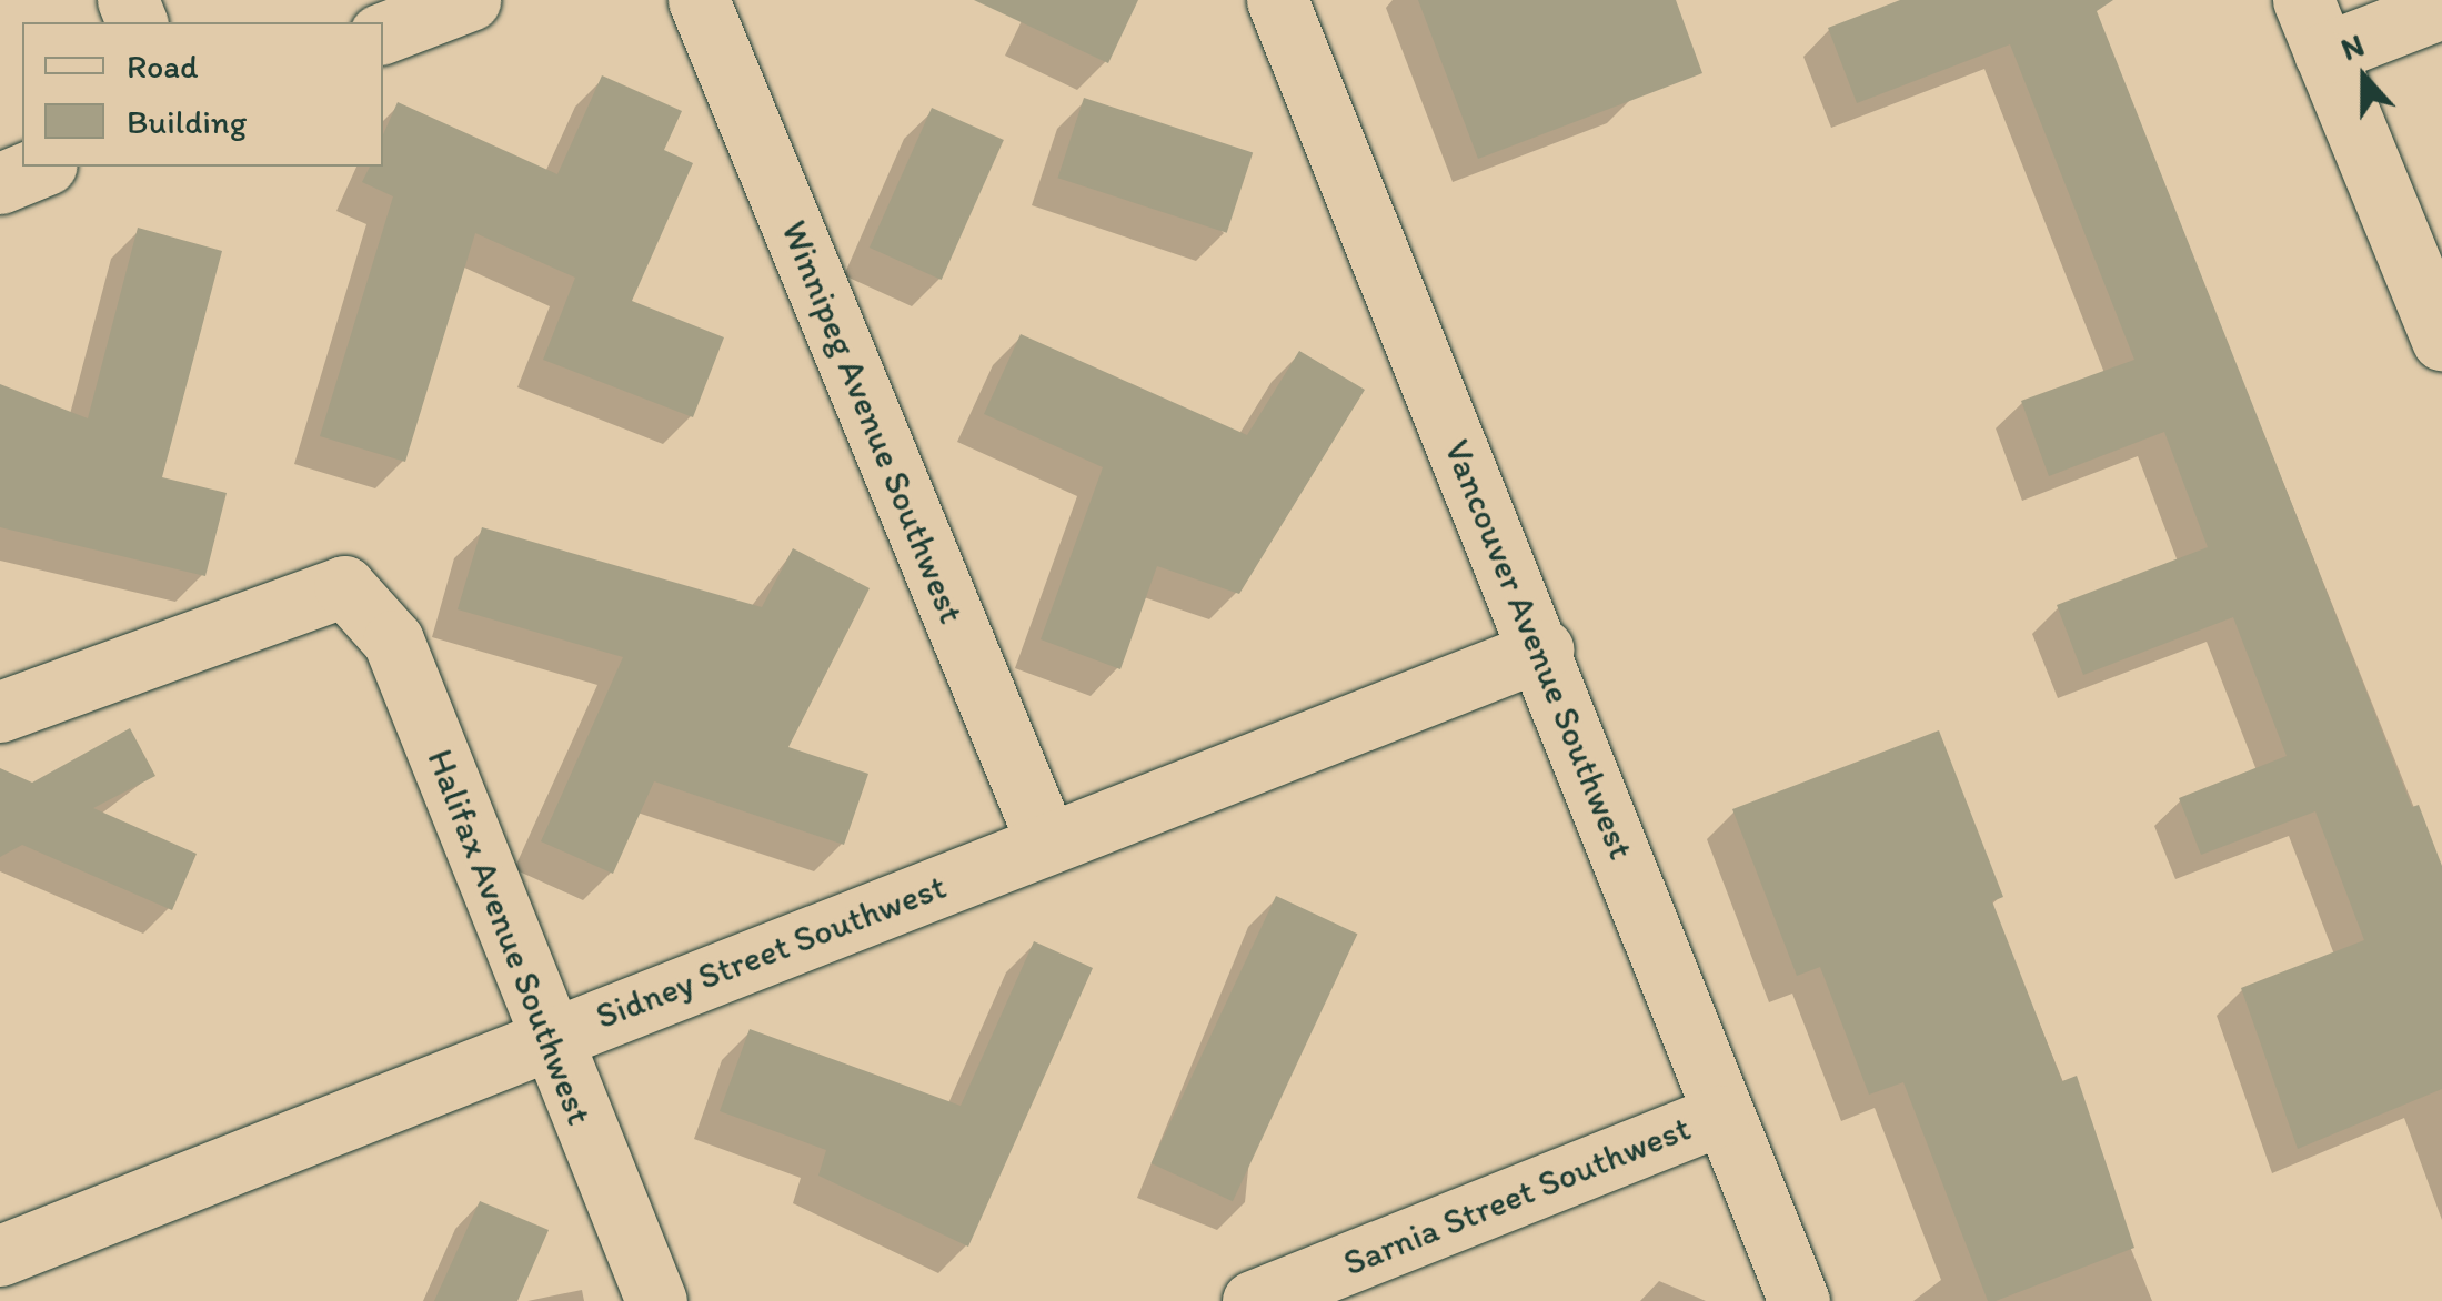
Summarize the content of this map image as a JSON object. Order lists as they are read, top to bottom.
{
  "streets": {
    "street": [
      "Winnipeg Avenue Southwest",
      "Vancouver Avenue Southwest",
      "Halifax Avenue Southwest",
      "Sidney Street Southwest",
      "Sarnia Street Southwest"
    ]
  },
  "crossings": [
    ["Winnipeg Avenue Southwest", "Sidney Street Southwest"],
    ["Vancouver Avenue Southwest", "Sidney Street Southwest"],
    ["Vancouver Avenue Southwest", "Sarnia Street Southwest"],
    ["Halifax Avenue Southwest", "Sidney Street Southwest"]
  ],
  "legend": ["Road", "Building"],
  "north": "top"
}
